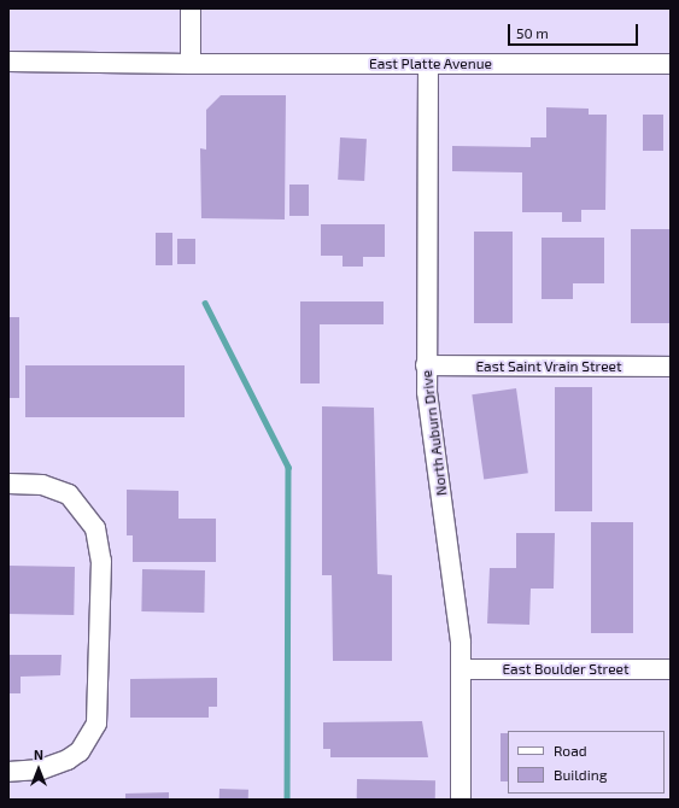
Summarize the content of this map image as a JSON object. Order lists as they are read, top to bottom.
{
  "streets": {
    "street": [
      "East Platte Avenue",
      "East Saint Vrain Street",
      "North Auburn Drive",
      "East Boulder Street"
    ]
  },
  "crossings": [
    ["East Platte Avenue", "North Auburn Drive"],
    ["East Saint Vrain Street", "North Auburn Drive"],
    ["North Auburn Drive", "East Boulder Street"]
  ],
  "legend": ["Road", "Building"],
  "scale_bar": "50 m",
  "north": "top"
}
